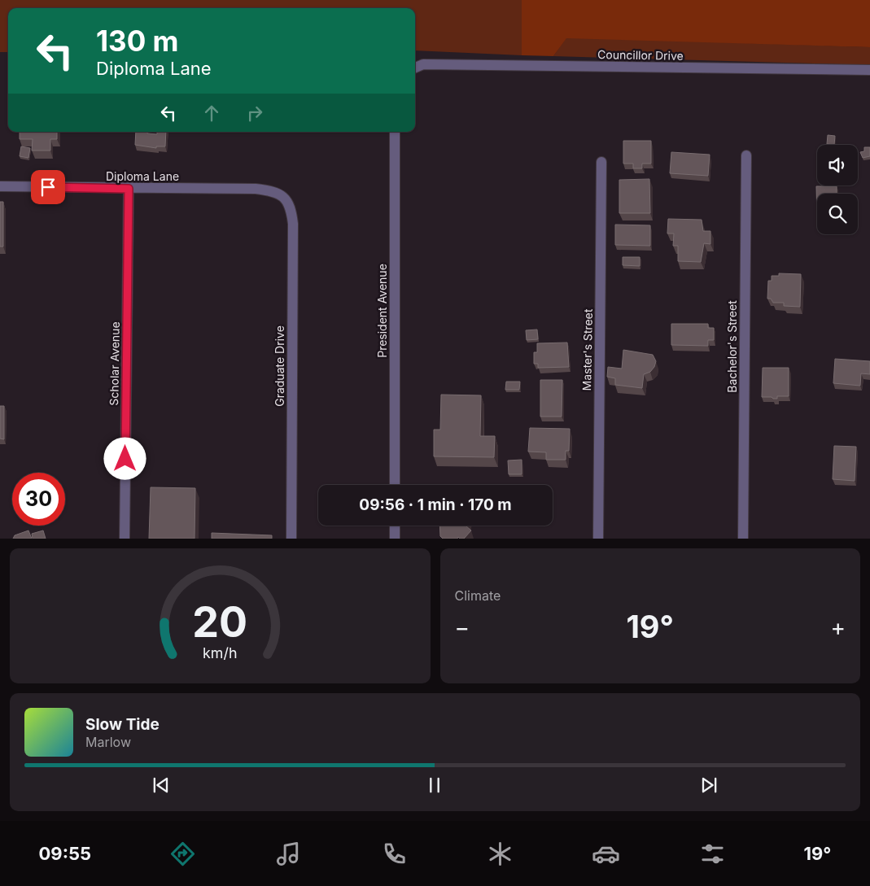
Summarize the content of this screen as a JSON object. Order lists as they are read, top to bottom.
{
  "streets": {
    "street": [
      "Councillor Drive",
      "Diploma Lane",
      "President Avenue",
      "Bachelor's Street",
      "Master's Street",
      "Scholar Avenue",
      "Graduate Drive"
    ]
  },
  "crossings": [
    ["Diploma Lane", "Scholar Avenue"],
    ["Diploma Lane", "Graduate Drive"]
  ],
  "page": {
    "turn": ["130 m", "Diploma Lane"],
    "limit": "30",
    "trip": "09:56 · 1 min · 170 m",
    "tile": "Climate",
    "heat": ["−", "19°", "+"],
    "song": ["Slow Tide", "Marlow"],
    "tabs": ["09:55", "19°"],
    "gauge": ["20", "km/h"]
  }
}
